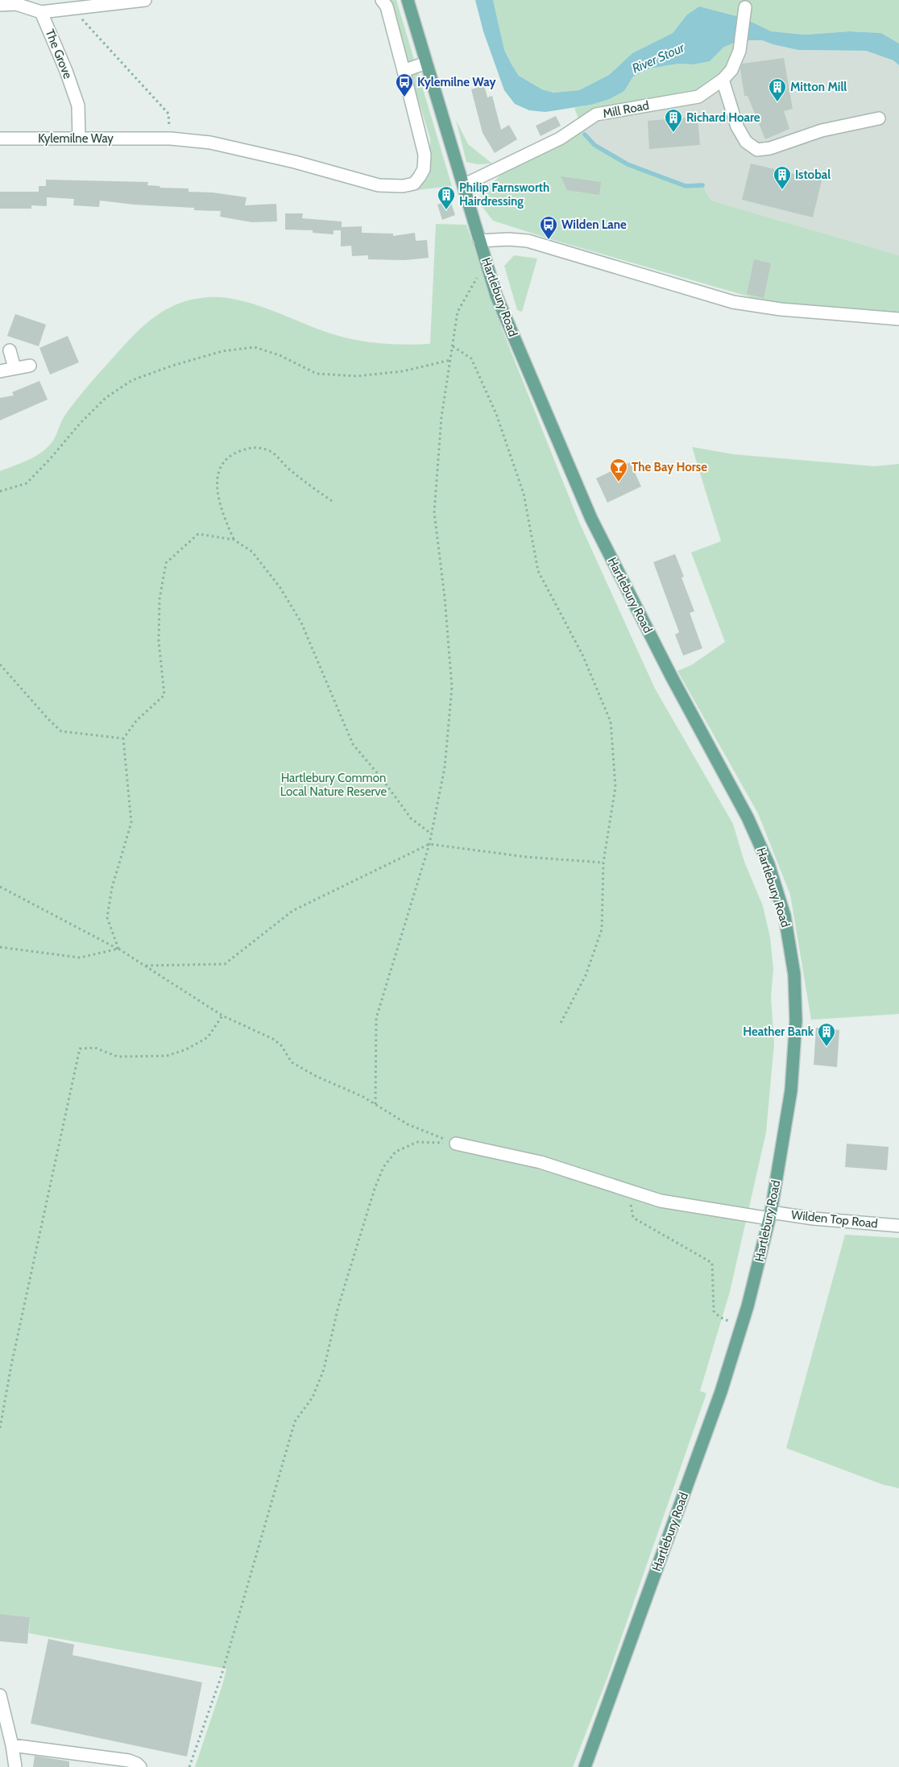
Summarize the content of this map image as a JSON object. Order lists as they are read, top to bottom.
{
  "streets": {
    "main road": ["Hartlebury Road"],
    "street": [
      "The Grove",
      "Mill Road",
      "Kylemilne Way",
      "Wilden Top Road"
    ]
  },
  "crossings": [
    ["The Grove", "Kylemilne Way"],
    ["Mill Road", "Hartlebury Road"],
    ["Hartlebury Road", "Wilden Top Road"]
  ],
  "water": ["River Stour"],
  "parks": ["Hartlebury Common Local Nature Reserve"],
  "places": {
    "bus stop": ["Kylemilne Way", "Wilden Lane"],
    "building": [
      "Mitton Mill",
      "Richard Hoare",
      "Istobal",
      "Philip Farnsworth Hairdressing",
      "Heather Bank"
    ],
    "bar": ["The Bay Horse"]
  }
}
